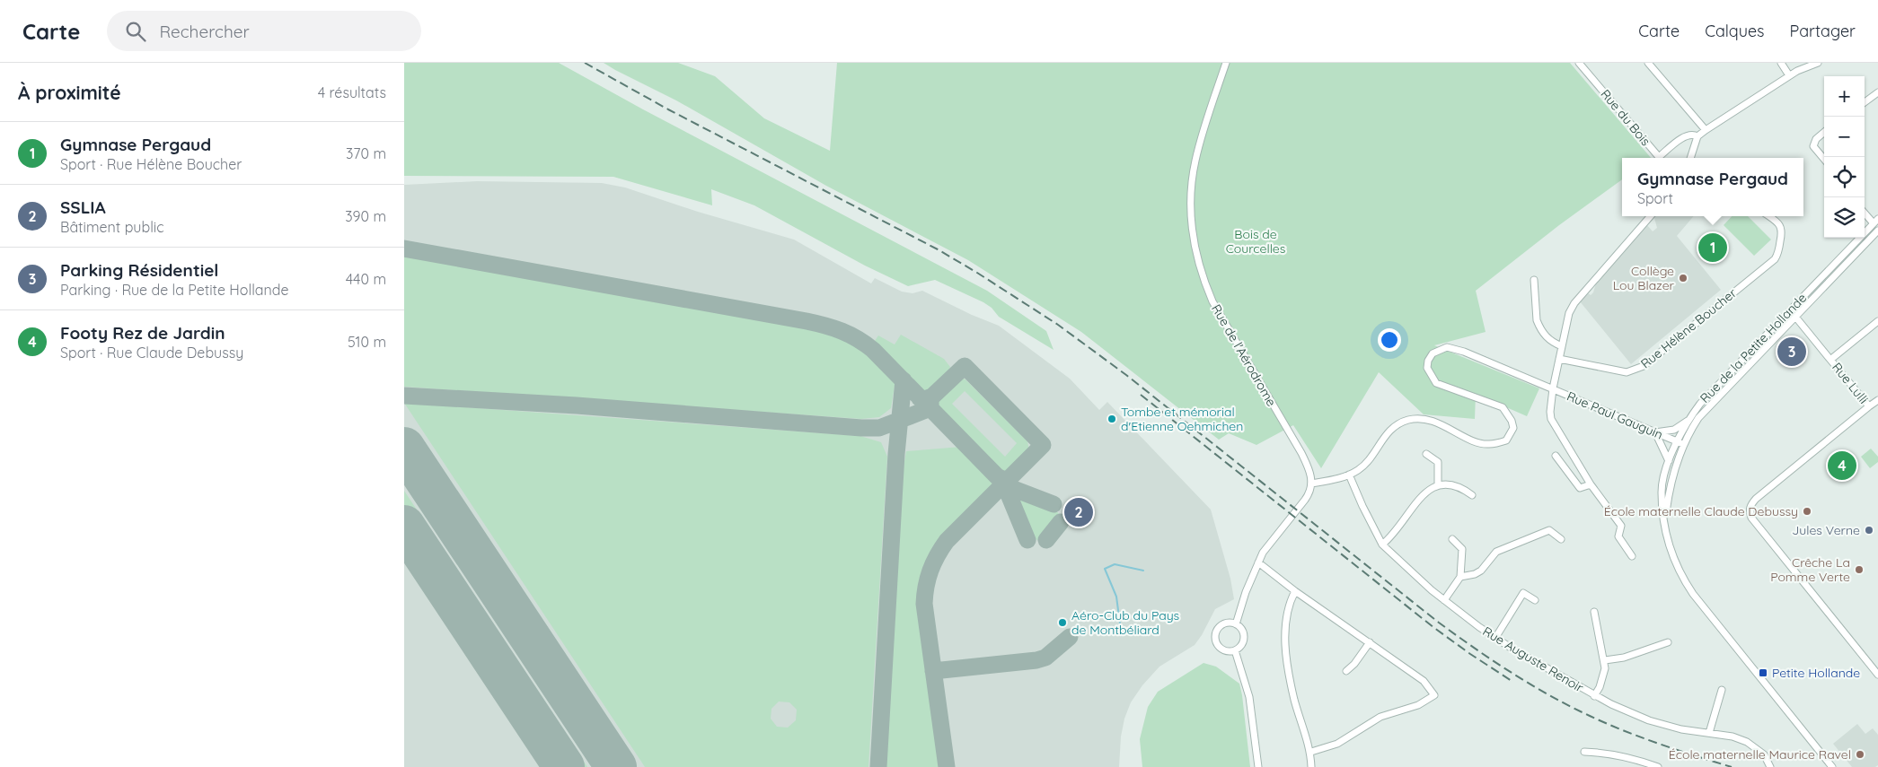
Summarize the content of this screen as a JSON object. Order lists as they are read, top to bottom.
{
  "streets": {
    "street": [
      "Rue du Bois",
      "Rue Hélène Boucher",
      "Rue de la Petite Hollande",
      "Rue de l'Aérodrome",
      "Rue Lulli",
      "Rue Paul Gauguin",
      "Rue Auguste Renoir"
    ]
  },
  "crossings": [
    ["Rue de la Petite Hollande", "Rue Paul Gauguin"],
    ["Rue Paul Gauguin", "Rue Auguste Renoir"]
  ],
  "parks": ["Bois de Courcelles"],
  "places": {
    "other": [
      "Collège Lou Blazer",
      "Tombe et mémorial d'Etienne Oehmichen",
      "École maternelle Claude Debussy",
      "Jules Verne",
      "Crêche La Pomme Verte",
      "Aéro-Club du Pays de Montbéliard",
      "École maternelle Maurice Ravel"
    ],
    "transit": ["Petite Hollande"]
  },
  "page": {
    "header": "Carte",
    "search": "Rechercher",
    "nav": ["Carte", "Calques", "Partager"],
    "heading": ["À proximité", "4 résultats"],
    "map_buttons": ["+", "−"],
    "list": [
      {
        "mark": "1",
        "name": "Gymnase Pergaud",
        "note": "Sport · Rue Hélène Boucher",
        "value": "370 m"
      },
      {
        "mark": "2",
        "name": "SSLIA",
        "note": "Bâtiment public",
        "value": "390 m"
      },
      {
        "mark": "3",
        "name": "Parking Résidentiel",
        "note": "Parking · Rue de la Petite Hollande",
        "value": "440 m"
      },
      {
        "mark": "4",
        "name": "Footy Rez de Jardin",
        "note": "Sport · Rue Claude Debussy",
        "value": "510 m"
      }
    ],
    "popup": ["Gymnase Pergaud", "Sport"],
    "pins": [
      "1",
      "3",
      "4",
      "2"
    ]
  }
}
